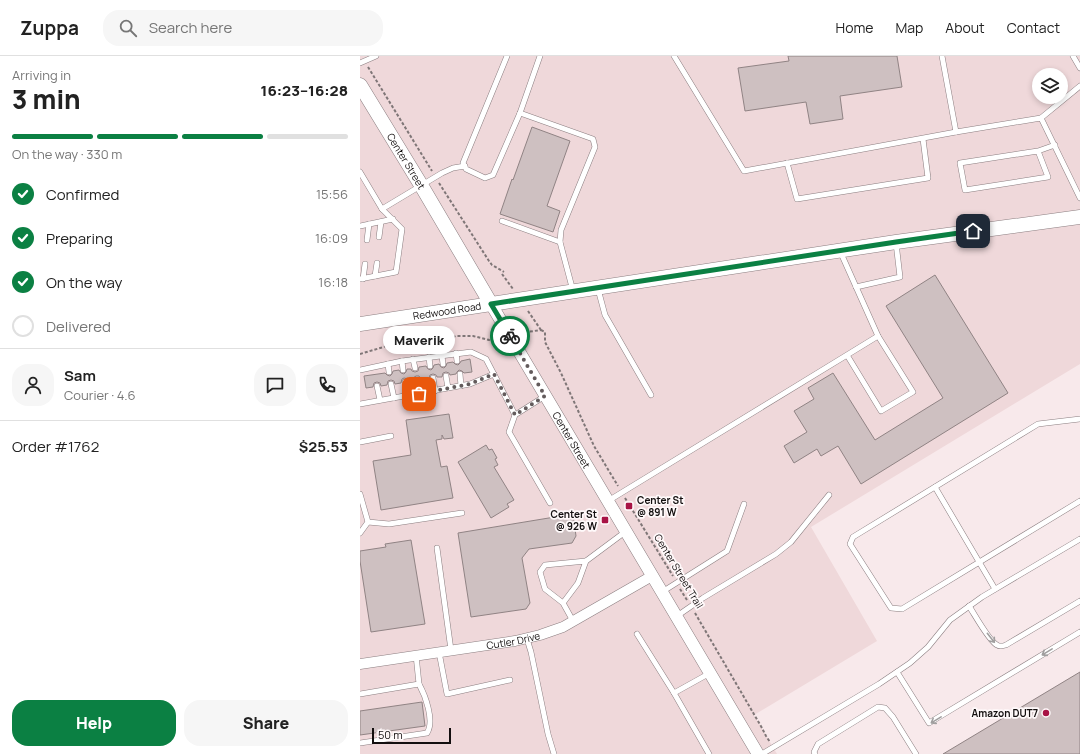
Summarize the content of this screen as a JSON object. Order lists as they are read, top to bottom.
{
  "streets": {
    "main road": ["Center Street", "Redwood Road"],
    "street": ["Cutler Drive"],
    "path": ["Center Street Trail"]
  },
  "crossings": [
    ["Center Street", "Redwood Road"],
    ["Center Street", "Cutler Drive"]
  ],
  "places": {
    "other": ["Maverik", "Amazon DUT7"],
    "transit": ["Center St @ 891 W", "Center St @ 926 W"]
  },
  "scale_bar": "50 m",
  "page": {
    "header": "Zuppa",
    "search": "Search here",
    "nav": [
      "Home",
      "Map",
      "About",
      "Contact"
    ],
    "heading": ["3 min", "Arriving in", "16:23–16:28"],
    "panel": [
      "Sam",
      "Courier · 4.6",
      "Order #1762",
      "$25.53"
    ],
    "bar": "On the way · 330 m",
    "list": [
      ["Confirmed", "15:56"],
      ["Preparing", "16:09"],
      ["On the way", "16:18"],
      "Delivered"
    ],
    "bubble": "Maverik",
    "buttons": ["Help", "Share"],
    "scale": "50 m"
  }
}
